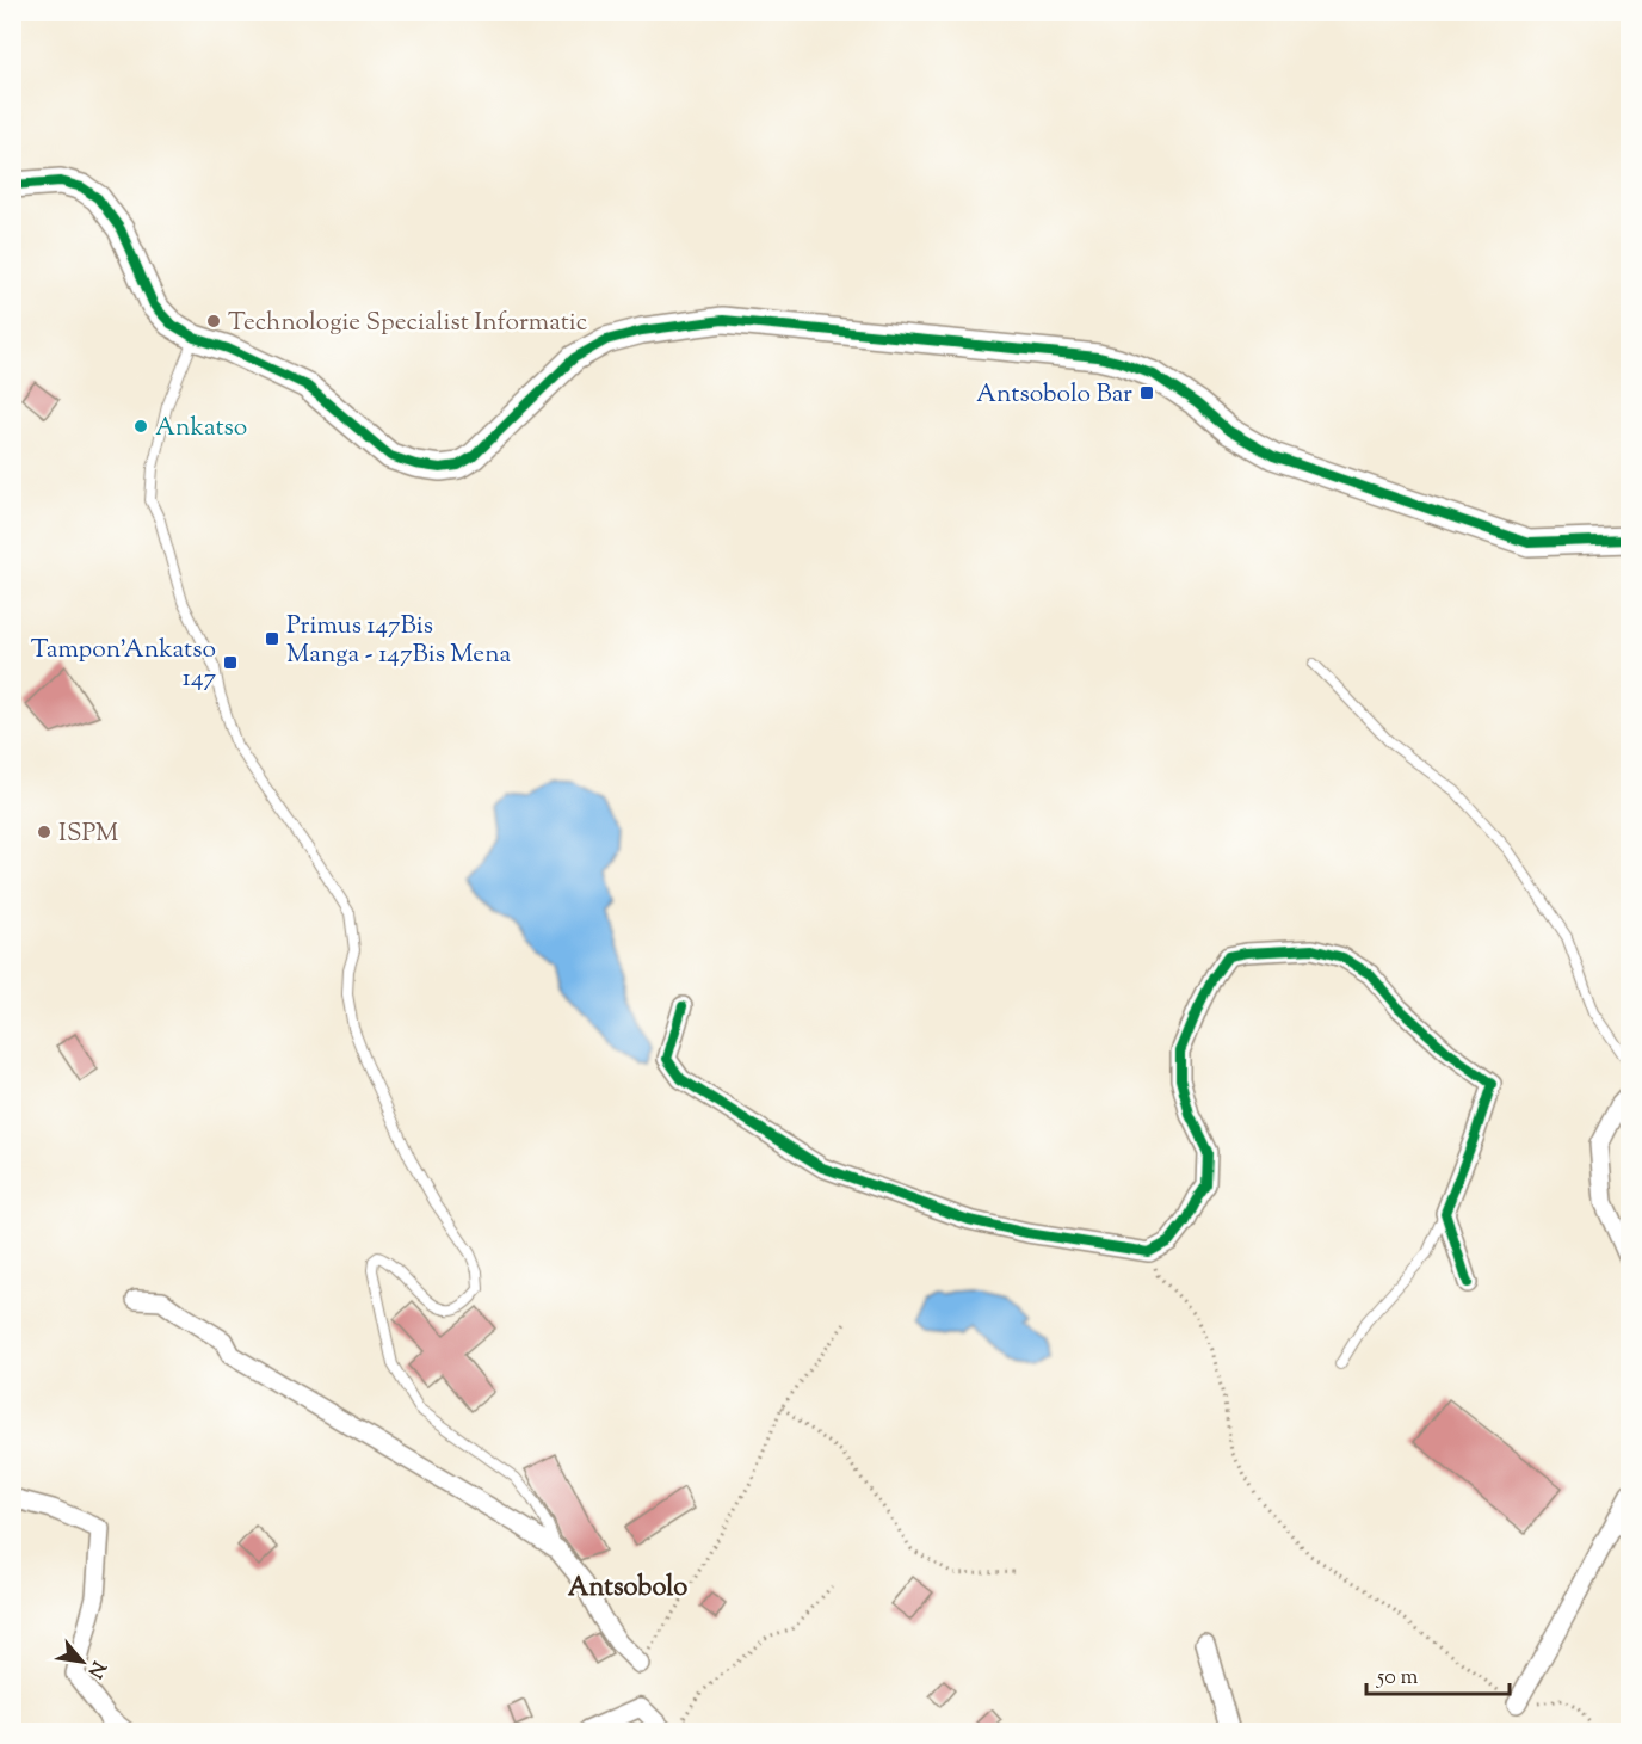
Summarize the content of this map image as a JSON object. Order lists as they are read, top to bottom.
{
  "districts": ["Antsobolo"],
  "places": {
    "other": ["Technologie Specialist Informatic", "Ankatso", "ISPM"],
    "transit": ["Antsobolo Bar", "Primus 147Bis Manga - 147Bis Mena", "Tampon'Ankatso 147"]
  },
  "scale_bar": "50 m",
  "north": "bottom right"
}
